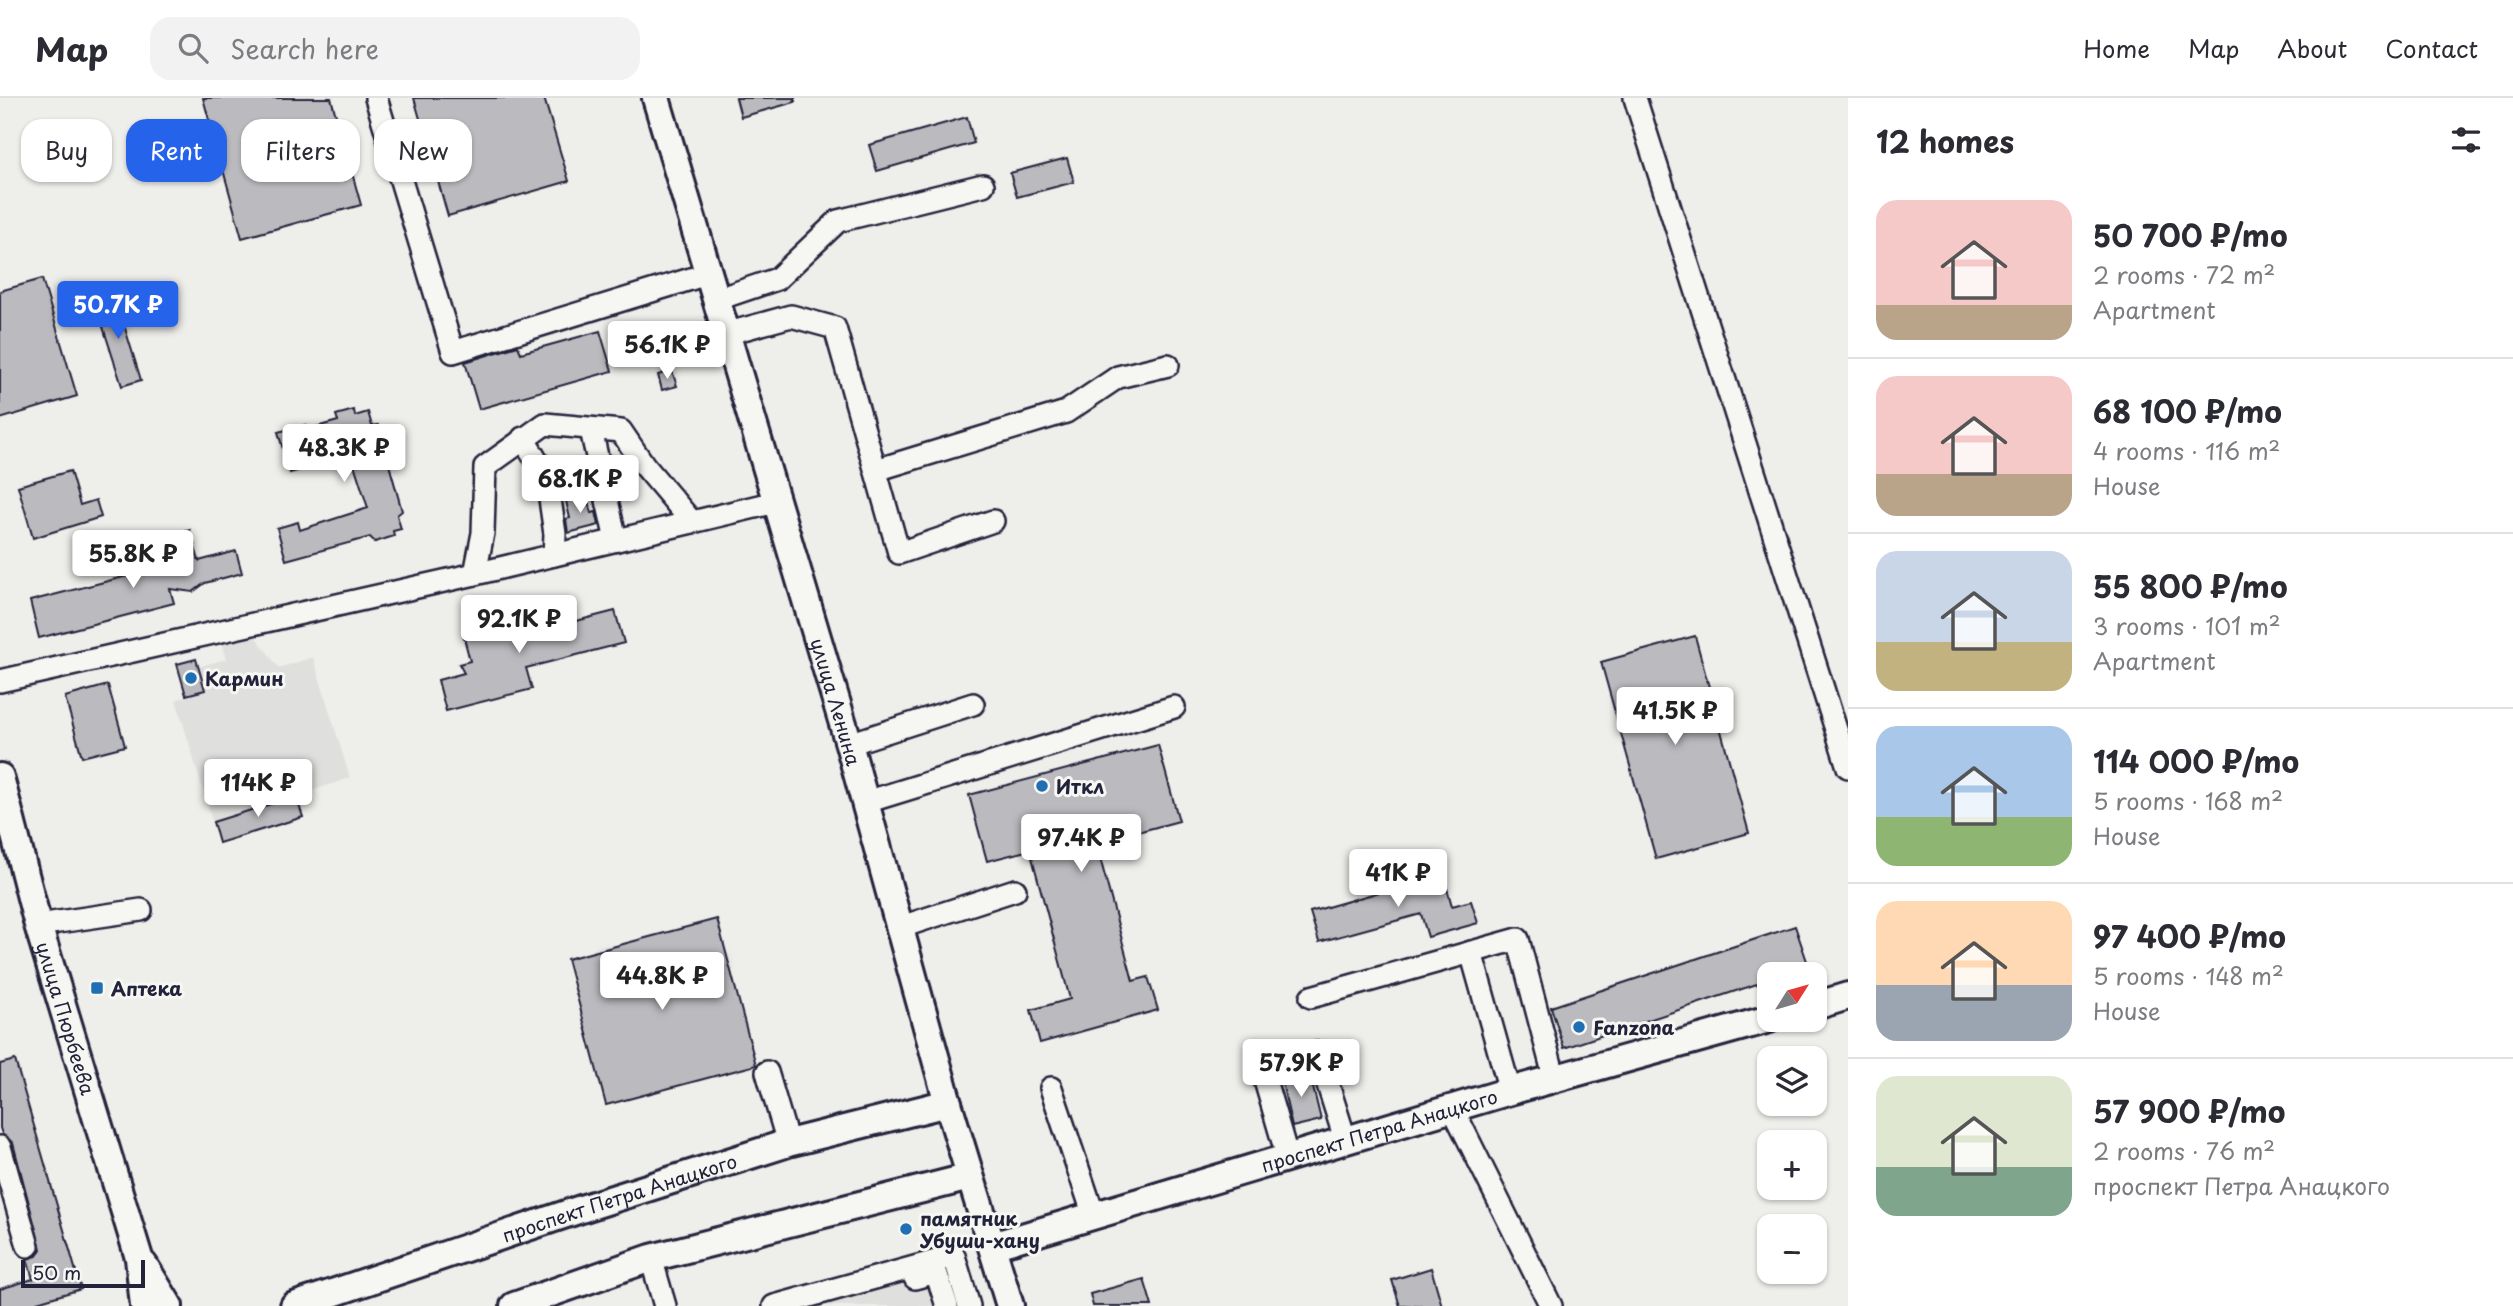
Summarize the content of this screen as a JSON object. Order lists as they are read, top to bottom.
{
  "streets": {
    "main road": ["улица Ленина", "улица Пюрбеева", "проспект Петра Анацкого"]
  },
  "crossings": [
    ["улица Ленина", "проспект Петра Анацкого"]
  ],
  "places": {
    "other": [
      "Кармин",
      "Иткл",
      "Fanzona",
      "памятник Убуши-хану"
    ],
    "transit": ["Аптека"]
  },
  "scale_bar": "50 m",
  "north": "top right",
  "page": {
    "header": "Map",
    "search": "Search here",
    "nav": [
      "Home",
      "Map",
      "About",
      "Contact"
    ],
    "heading": "12 homes",
    "chip": [
      "Buy",
      "Rent",
      "Filters",
      "New"
    ],
    "list": [
      {
        "name": "50 700 ₽/mo",
        "note": "2 rooms · 72 m² · Apartment"
      },
      {
        "name": "68 100 ₽/mo",
        "note": "4 rooms · 116 m² · House"
      },
      {
        "name": "55 800 ₽/mo",
        "note": "3 rooms · 101 m² · Apartment"
      },
      {
        "name": "114 000 ₽/mo",
        "note": "5 rooms · 168 m² · House"
      },
      {
        "name": "97 400 ₽/mo",
        "note": "5 rooms · 148 m² · House"
      },
      {
        "name": "57 900 ₽/mo",
        "note": "2 rooms · 76 m² · проспект Петра Анацкого"
      }
    ],
    "price": [
      "50.7K ₽",
      "56.1K ₽",
      "48.3K ₽",
      "68.1K ₽",
      "55.8K ₽",
      "92.1K ₽",
      "41.5K ₽",
      "114K ₽",
      "97.4K ₽",
      "41K ₽",
      "44.8K ₽",
      "57.9K ₽"
    ],
    "map_buttons": ["+", "−"],
    "scale": "50 m"
  }
}
